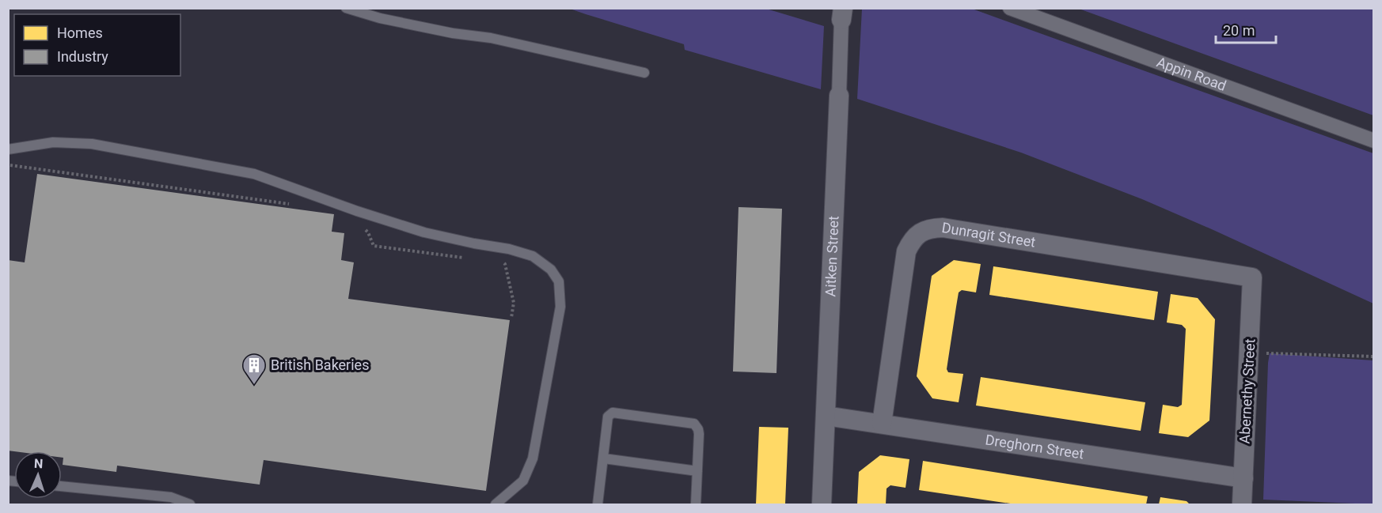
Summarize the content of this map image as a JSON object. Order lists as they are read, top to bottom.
{
  "streets": {
    "street": [
      "Appin Road",
      "Dunragit Street",
      "Aitken Street",
      "Abernethy Street",
      "Dreghorn Street"
    ]
  },
  "crossings": [
    ["Dunragit Street", "Abernethy Street"],
    ["Dunragit Street", "Dreghorn Street"],
    ["Aitken Street", "Dreghorn Street"],
    ["Abernethy Street", "Dreghorn Street"]
  ],
  "places": {
    "building": ["British Bakeries"]
  },
  "legend": ["Homes", "Industry"],
  "scale_bar": "20 m",
  "north": "top"
}
